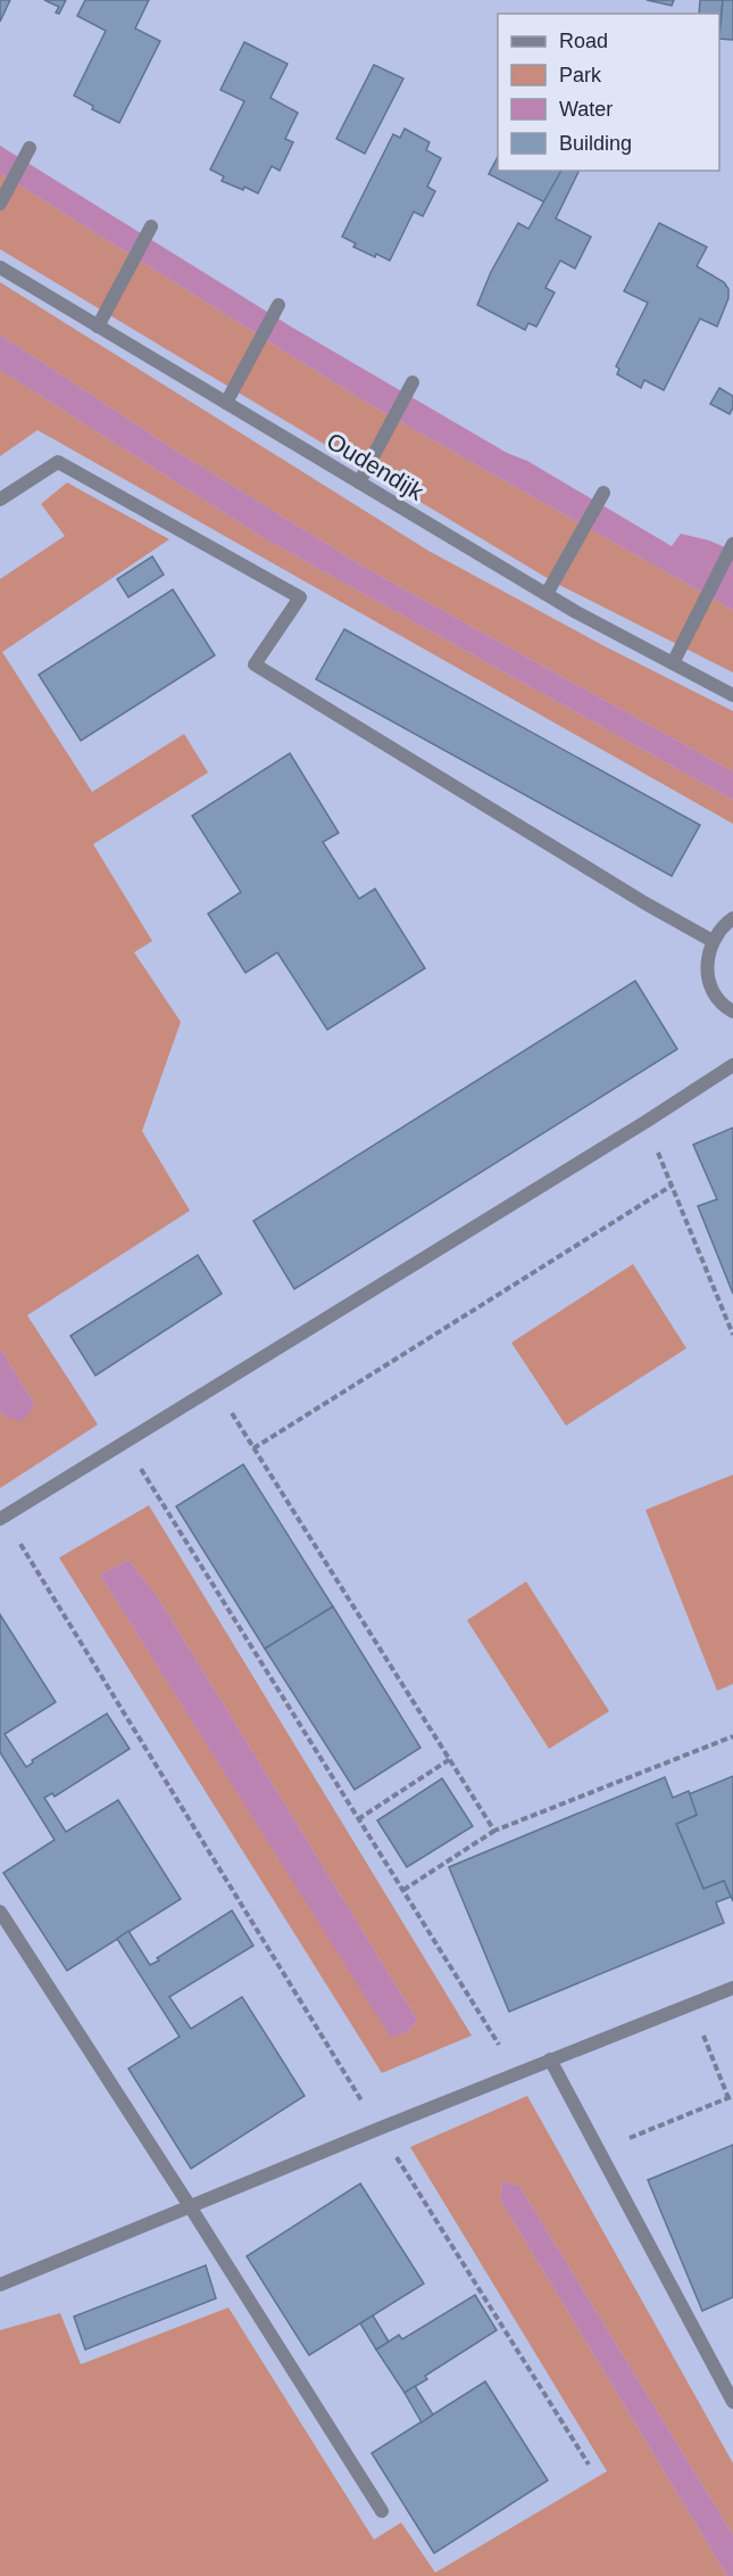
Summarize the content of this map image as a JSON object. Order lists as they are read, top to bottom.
{
  "streets": {
    "street": ["Oudendijk"]
  },
  "legend": [
    "Road",
    "Park",
    "Water",
    "Building"
  ]
}
